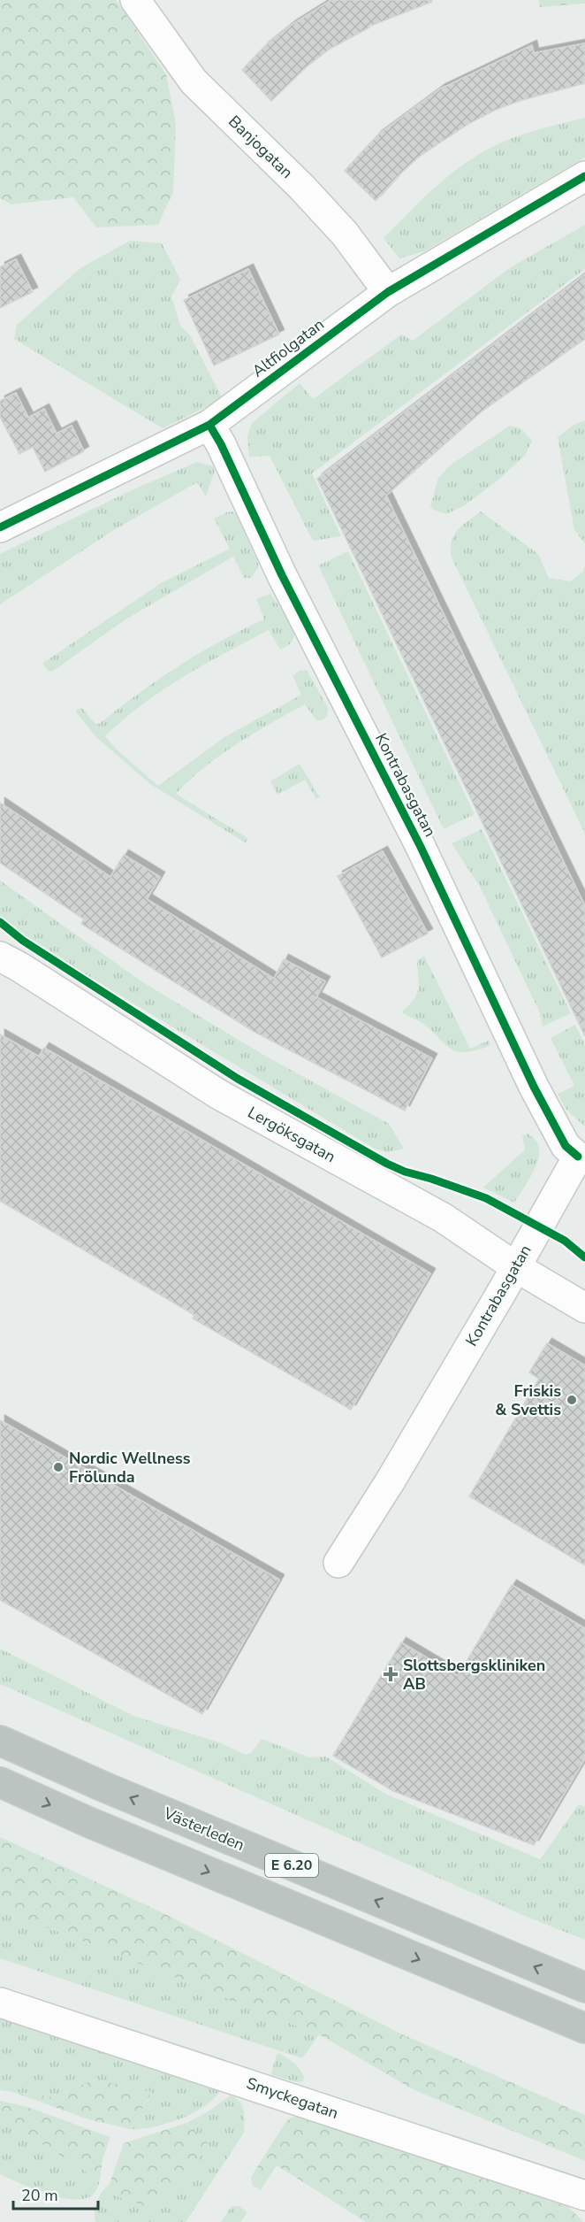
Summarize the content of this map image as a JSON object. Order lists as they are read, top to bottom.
{
  "streets": {
    "highway": ["Västerleden", "E 6.20"],
    "street": [
      "Banjogatan",
      "Altfiolgatan",
      "Kontrabasgatan",
      "Lergöksgatan",
      "Smyckegatan"
    ]
  },
  "crossings": [
    ["Banjogatan", "Altfiolgatan"],
    ["Altfiolgatan", "Kontrabasgatan"],
    ["Kontrabasgatan", "Lergöksgatan"]
  ],
  "places": {
    "other": ["Friskis & Svettis", "Nordic Wellness Frölunda"],
    "health": ["Slottsbergskliniken AB"]
  },
  "scale_bar": "20 m"
}
